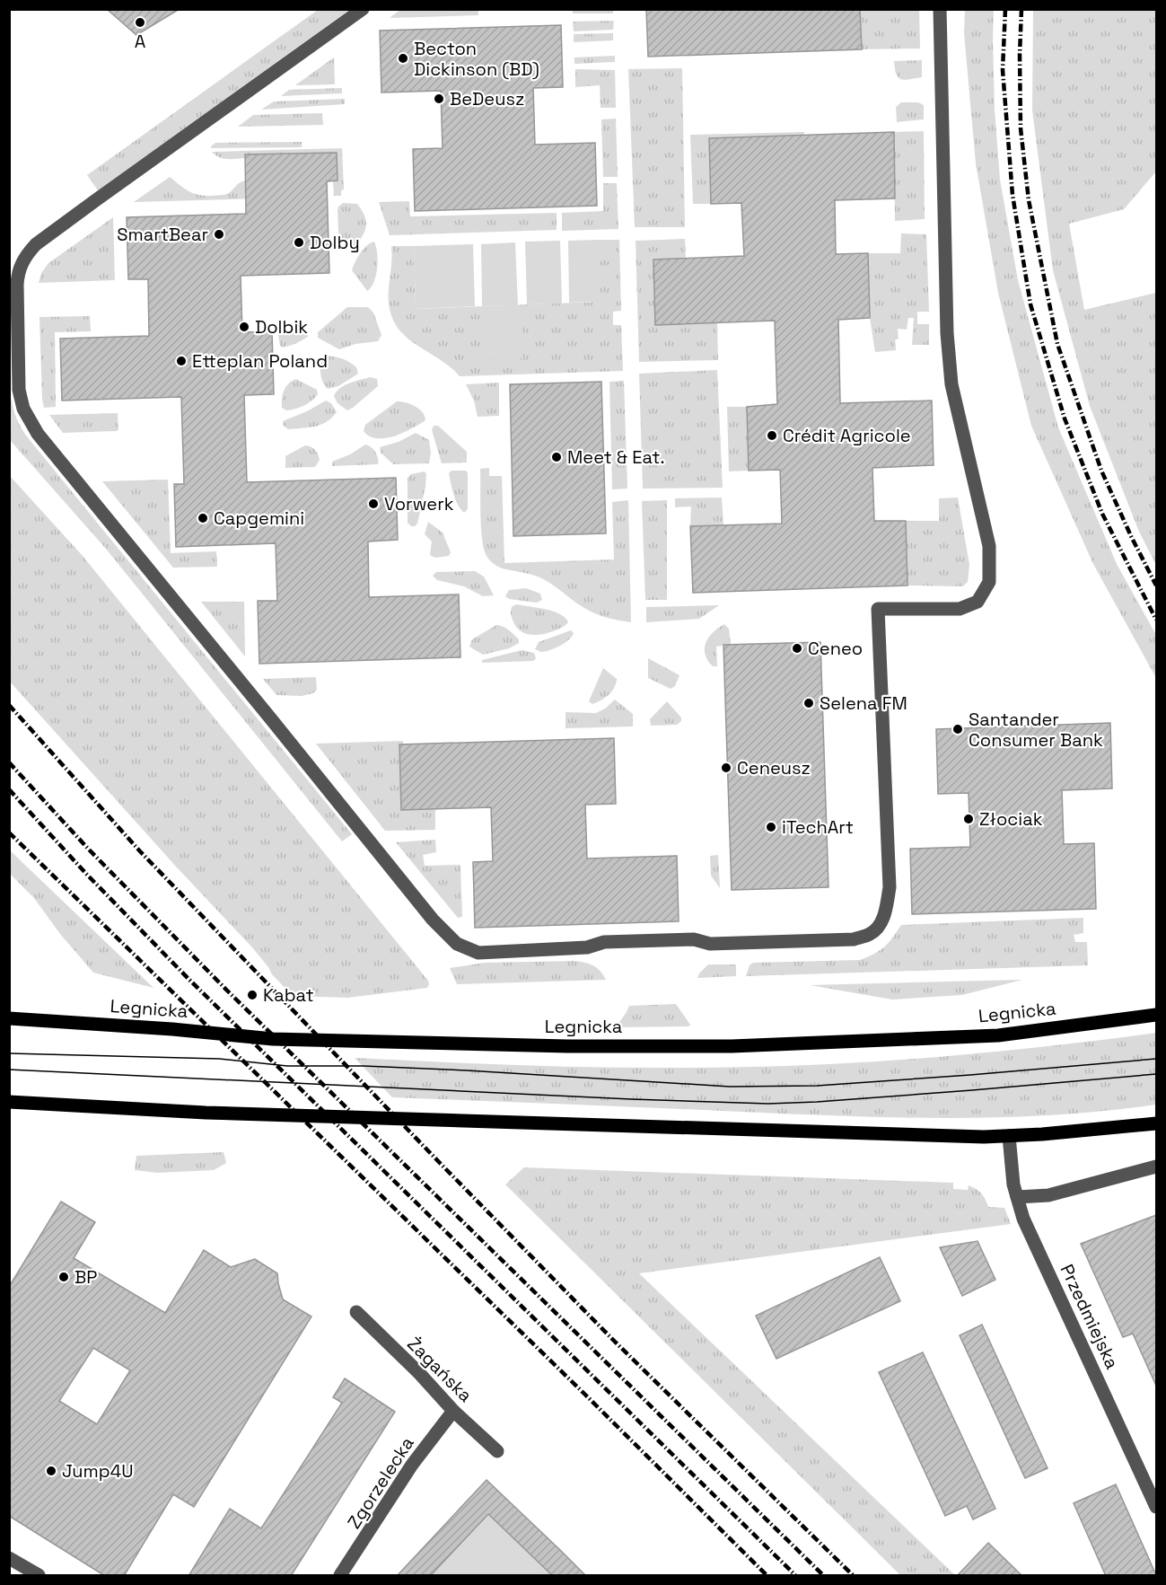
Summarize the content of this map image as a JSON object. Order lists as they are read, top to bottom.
{
  "streets": {
    "main road": ["Legnicka"],
    "street": ["Przedmiejska", "Żagańska", "Zgorzelecka"]
  },
  "crossings": [
    ["Żagańska", "Zgorzelecka"]
  ],
  "places": [
    "A",
    "Becton Dickinson (BD)",
    "BeDeusz",
    "SmartBear",
    "Dolby",
    "Dolbik",
    "Etteplan Poland",
    "Crédit Agricole",
    "Meet & Eat.",
    "Vorwerk",
    "Capgemini",
    "Ceneo",
    "Selena FM",
    "Santander Consumer Bank",
    "Ceneusz",
    "Złociak",
    "iTechArt",
    "Kabat",
    "BP",
    "Jump4U"
  ]
}
